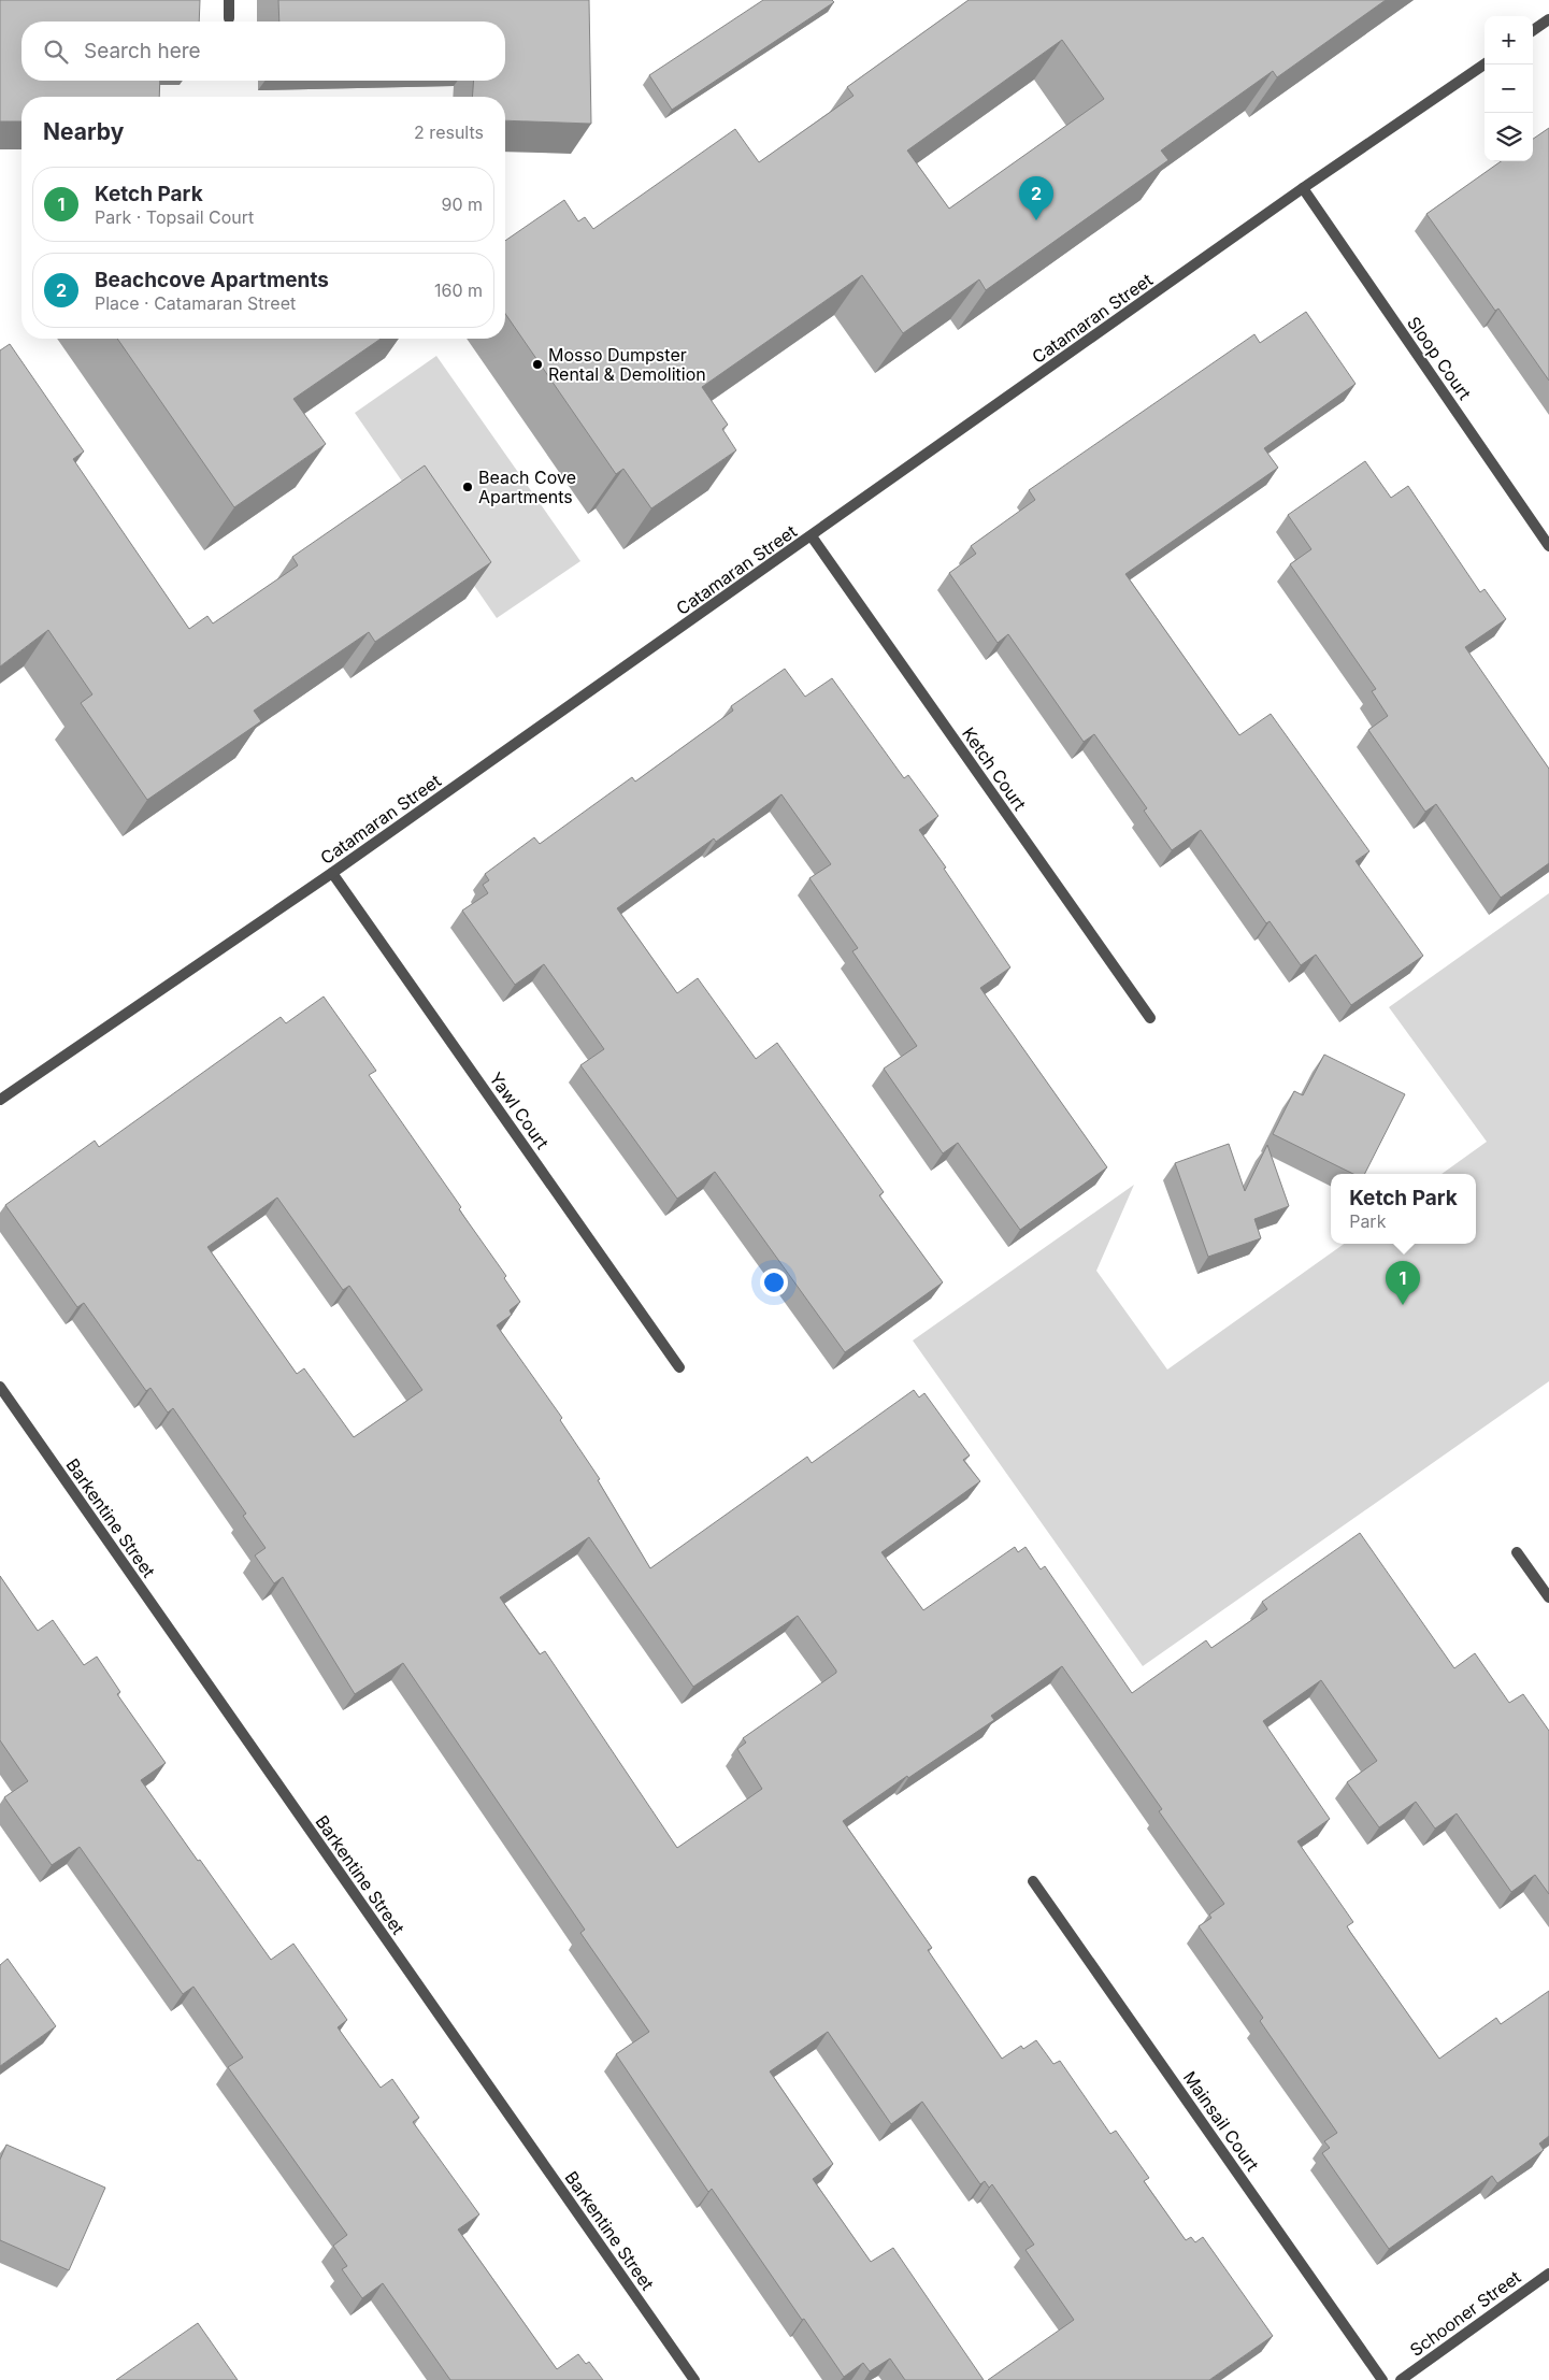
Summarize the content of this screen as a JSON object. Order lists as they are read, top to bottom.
{
  "streets": {
    "street": [
      "Catamaran Street",
      "Sloop Court",
      "Ketch Court",
      "Yawl Court",
      "Barkentine Street",
      "Mainsail Court",
      "Schooner Street"
    ]
  },
  "crossings": [
    ["Catamaran Street", "Sloop Court"],
    ["Catamaran Street", "Ketch Court"],
    ["Catamaran Street", "Yawl Court"]
  ],
  "places": ["Mosso Dumpster Rental & Demolition", "Beach Cove Apartments"],
  "page": {
    "map_buttons": ["+", "−"],
    "search": "Search here",
    "heading": ["Nearby", "2 results"],
    "list": [
      {
        "mark": "1",
        "name": "Ketch Park",
        "note": "Park · Topsail Court",
        "value": "90 m"
      },
      {
        "mark": "2",
        "name": "Beachcove Apartments",
        "note": "Place · Catamaran Street",
        "value": "160 m"
      }
    ],
    "pins": ["2", "1"],
    "popup": ["Ketch Park", "Park"]
  }
}
